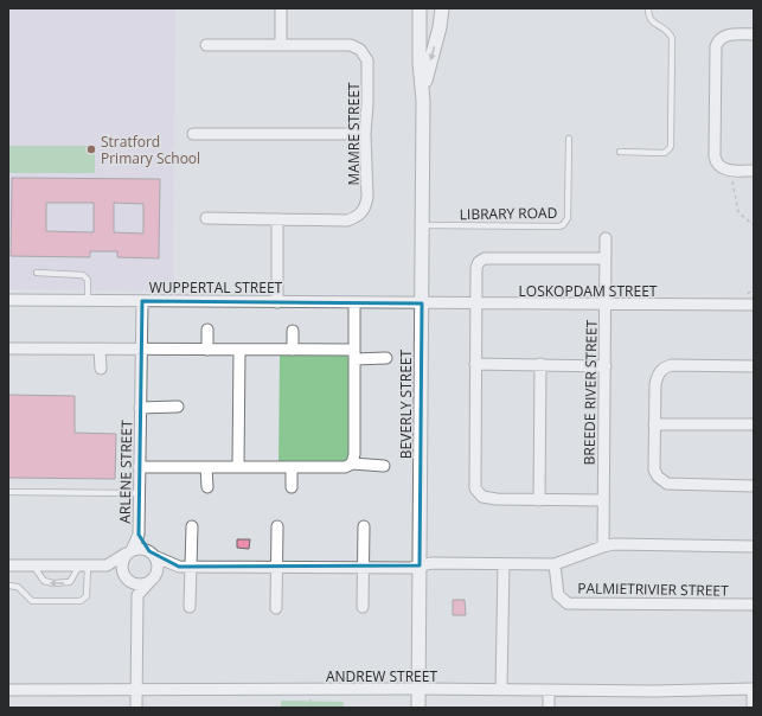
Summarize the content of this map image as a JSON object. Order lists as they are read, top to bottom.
{
  "streets": {
    "street": [
      "MAMRE STREET",
      "WUPPERTAL STREET",
      "LOSKOPDAM STREET",
      "BREEDE RIVER STREET",
      "BEVERLY STREET",
      "ARLENE STREET",
      "PALMIETRIVIER STREET",
      "ANDREW STREET"
    ],
    "lane": ["LIBRARY ROAD"]
  },
  "crossings": [
    ["LIBRARY ROAD", "BEVERLY STREET"],
    ["WUPPERTAL STREET", "LOSKOPDAM STREET"],
    ["WUPPERTAL STREET", "BEVERLY STREET"],
    ["WUPPERTAL STREET", "ARLENE STREET"],
    ["LOSKOPDAM STREET", "BREEDE RIVER STREET"],
    ["LOSKOPDAM STREET", "BEVERLY STREET"],
    ["BEVERLY STREET", "ANDREW STREET"]
  ],
  "places": ["Stratford Primary School"]
}
